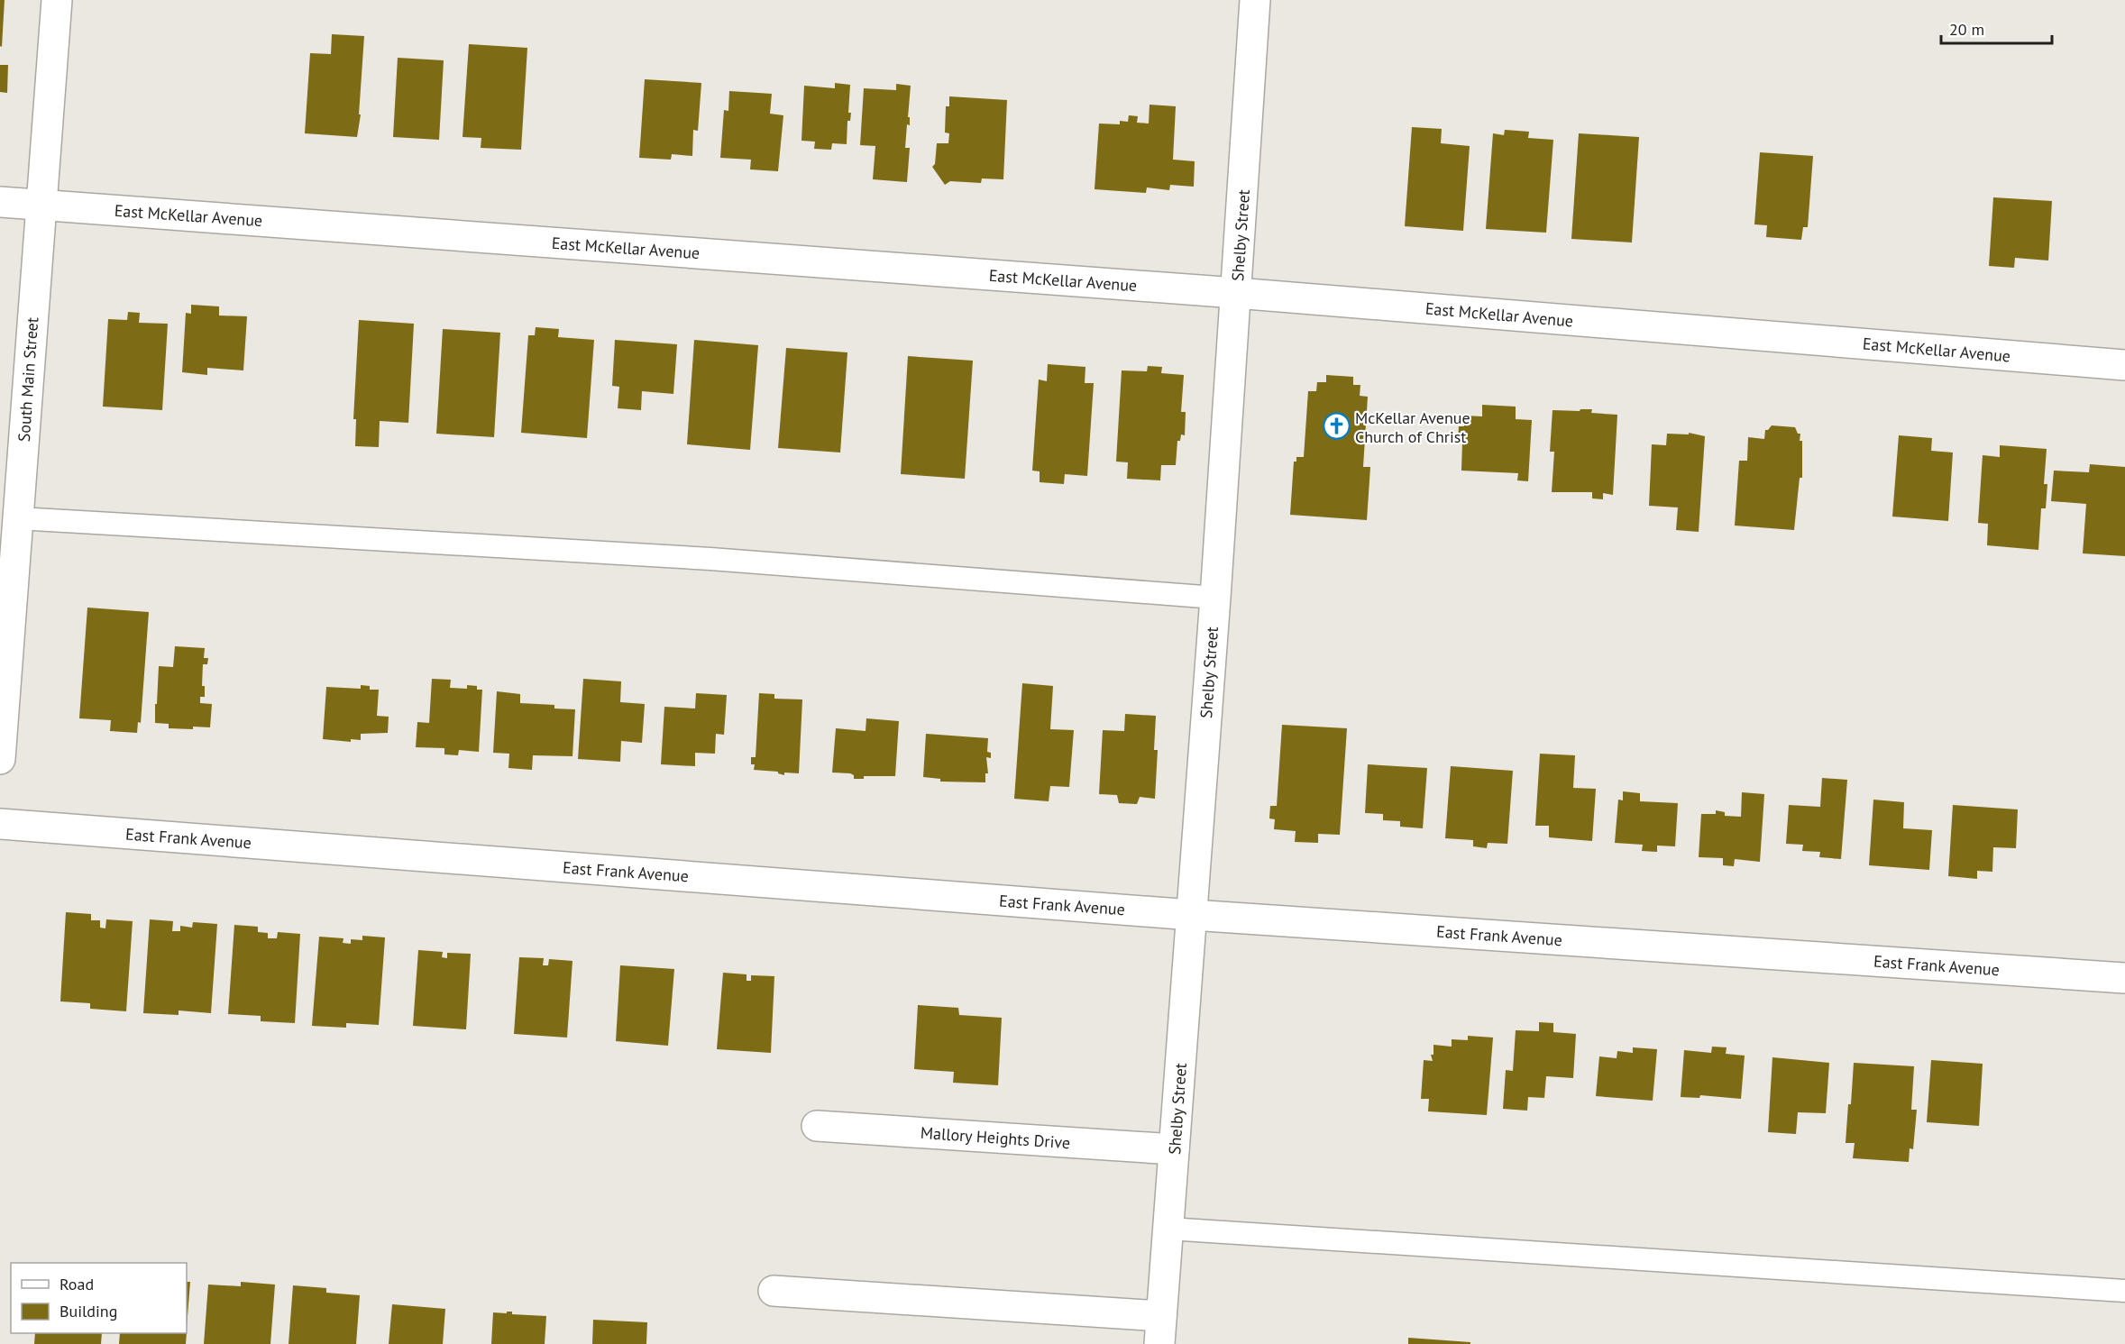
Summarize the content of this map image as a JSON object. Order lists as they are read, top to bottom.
{
  "streets": {
    "street": [
      "East McKellar Avenue",
      "Shelby Street",
      "South Main Street",
      "East Frank Avenue",
      "Mallory Heights Drive"
    ]
  },
  "crossings": [
    ["East McKellar Avenue", "Shelby Street"],
    ["East McKellar Avenue", "South Main Street"],
    ["Shelby Street", "East Frank Avenue"],
    ["Shelby Street", "Mallory Heights Drive"]
  ],
  "places": {
    "church": ["McKellar Avenue Church of Christ"]
  },
  "legend": ["Road", "Building"],
  "scale_bar": "20 m"
}
